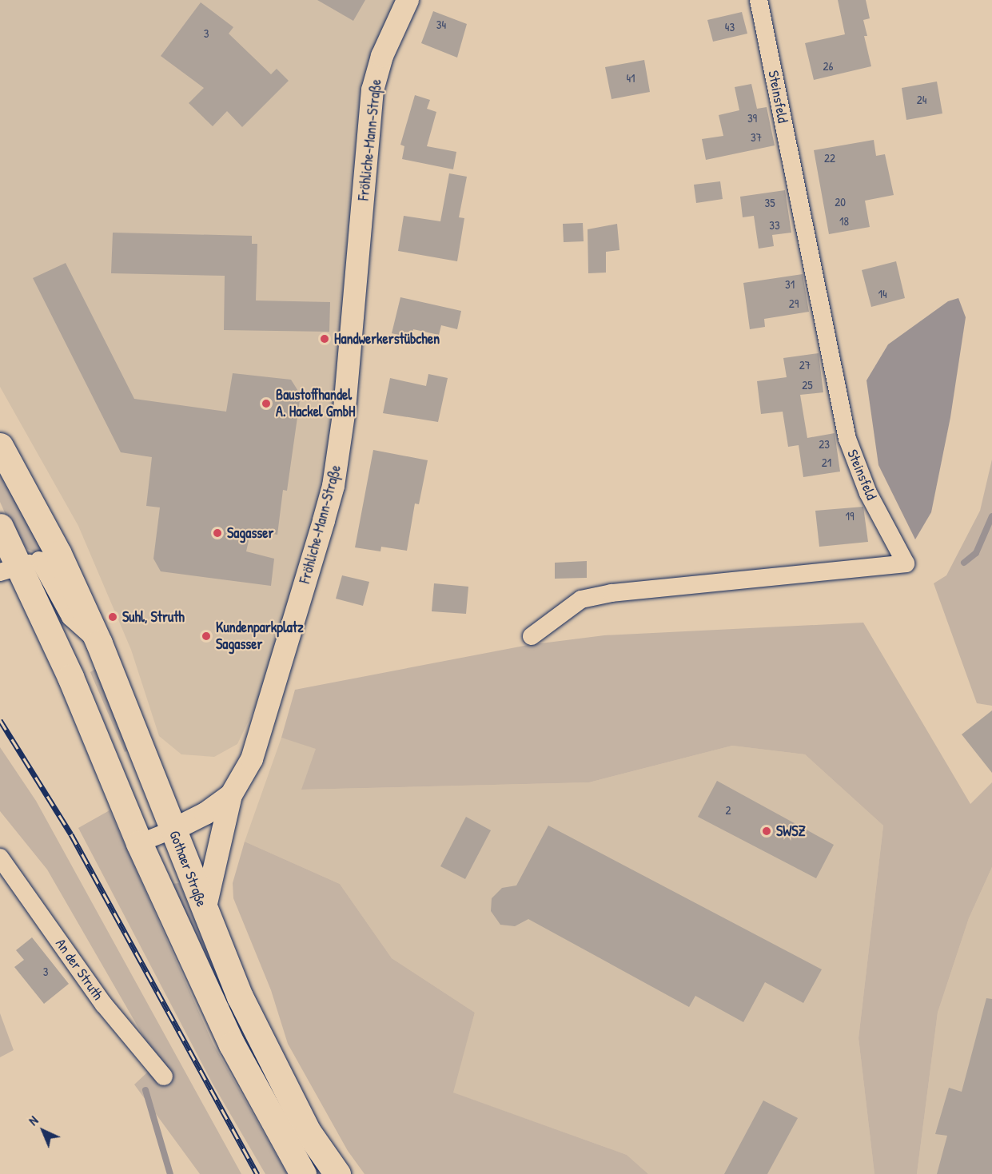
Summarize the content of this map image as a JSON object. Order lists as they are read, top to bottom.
{
  "streets": {
    "main road": ["Gothaer Straße"],
    "street": ["Steinsfeld", "Fröhliche-Mann-Straße", "An der Struth"]
  },
  "crossings": [
    ["Fröhliche-Mann-Straße", "Gothaer Straße"]
  ],
  "places": [
    "Handwerkerstübchen",
    "Baustoffhandel A. Hackel GmbH",
    "Sagasser",
    "Suhl, Struth",
    "Kundenparkplatz Sagasser",
    "SWSZ"
  ],
  "house_numbers": [
    "34",
    "43",
    "3",
    "26",
    "41",
    "24",
    "39",
    "37",
    "22",
    "20",
    "35",
    "18",
    "33",
    "31",
    "14",
    "29",
    "27",
    "25",
    "23",
    "21",
    "19",
    "2",
    "3"
  ],
  "north": "top left"
}
